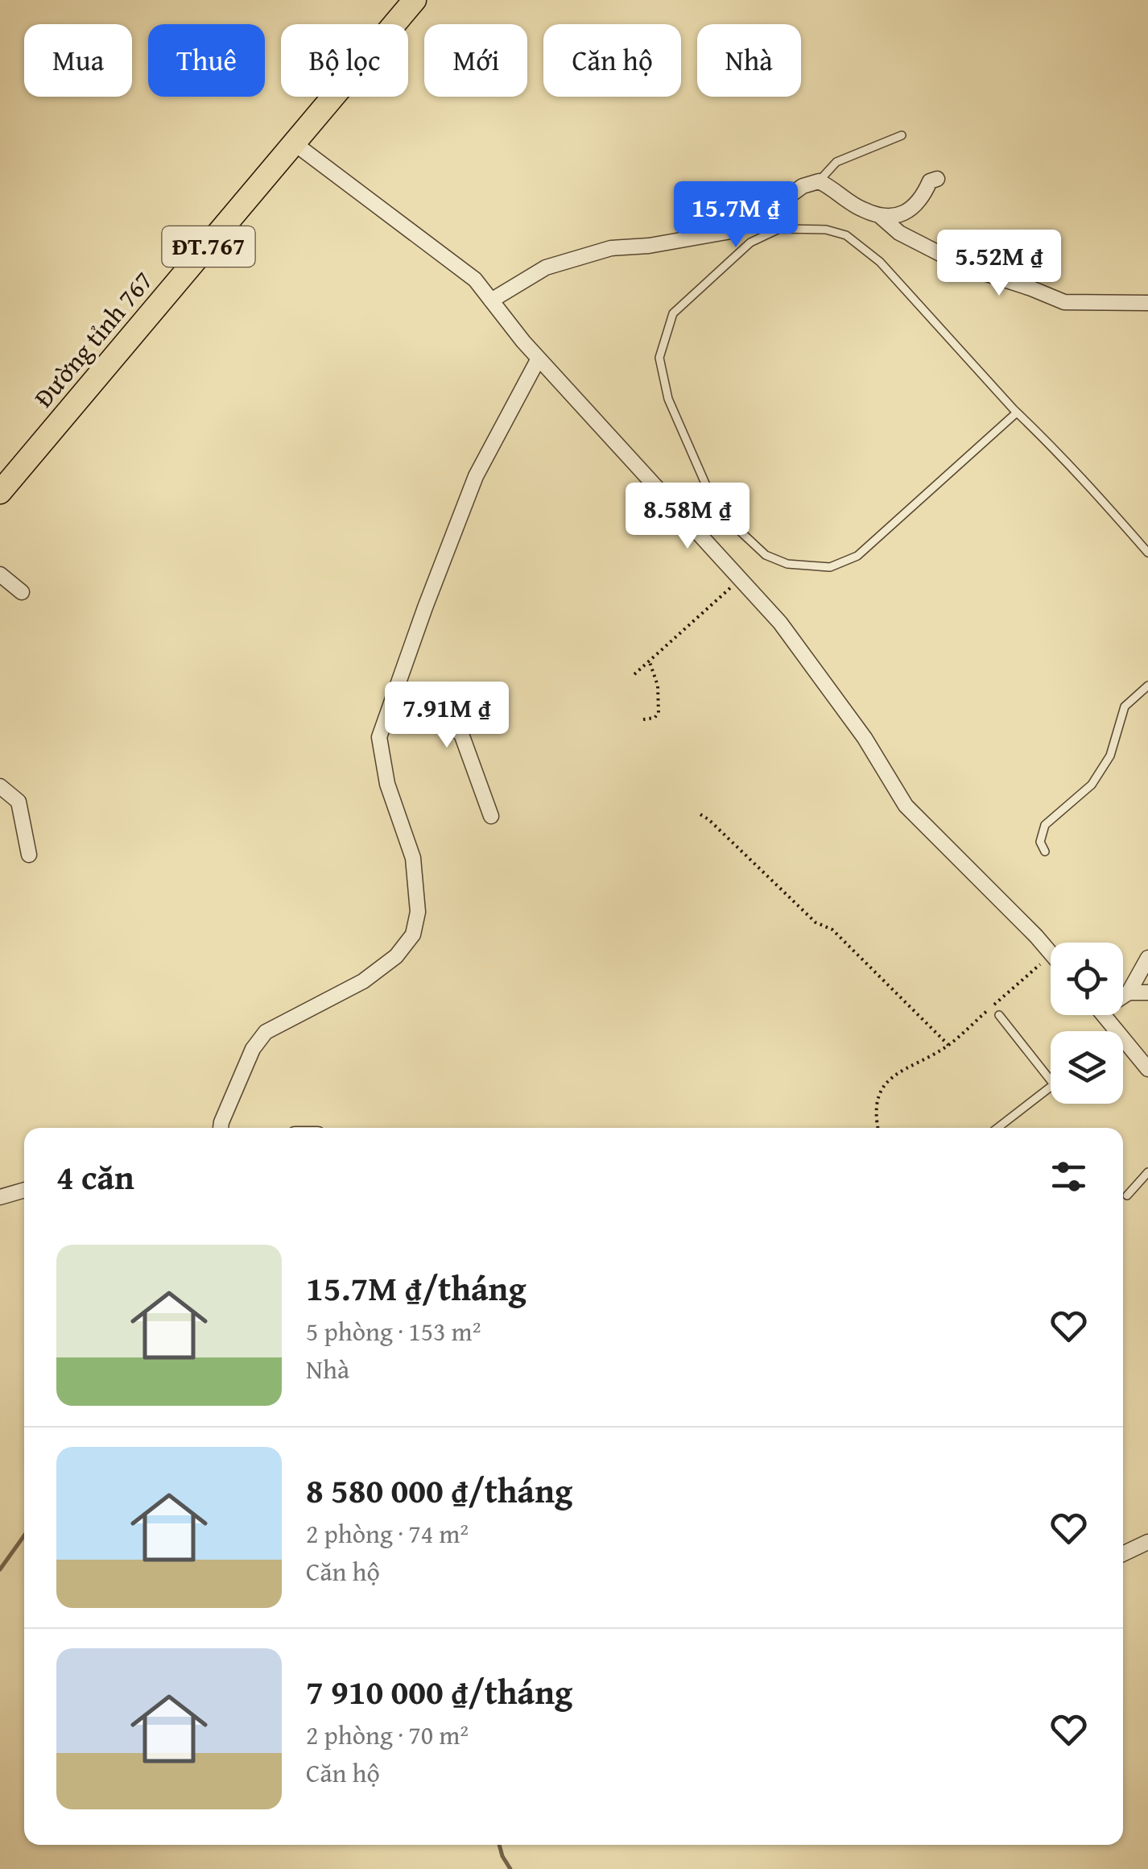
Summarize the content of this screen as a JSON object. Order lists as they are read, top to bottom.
{
  "streets": {
    "main road": ["ĐT.767", "Đường tỉnh 767"]
  },
  "page": {
    "chip": [
      "Mua",
      "Thuê",
      "Bộ lọc",
      "Mới",
      "Căn hộ",
      "Nhà"
    ],
    "price": [
      "15.7M ₫",
      "5.52M ₫",
      "8.58M ₫",
      "7.91M ₫"
    ],
    "heading": "4 căn",
    "list": [
      {
        "name": "15.7M ₫/tháng",
        "note": "5 phòng · 153 m² · Nhà"
      },
      {
        "name": "8 580 000 ₫/tháng",
        "note": "2 phòng · 74 m² · Căn hộ"
      },
      {
        "name": "7 910 000 ₫/tháng",
        "note": "2 phòng · 70 m² · Căn hộ"
      }
    ]
  }
}
